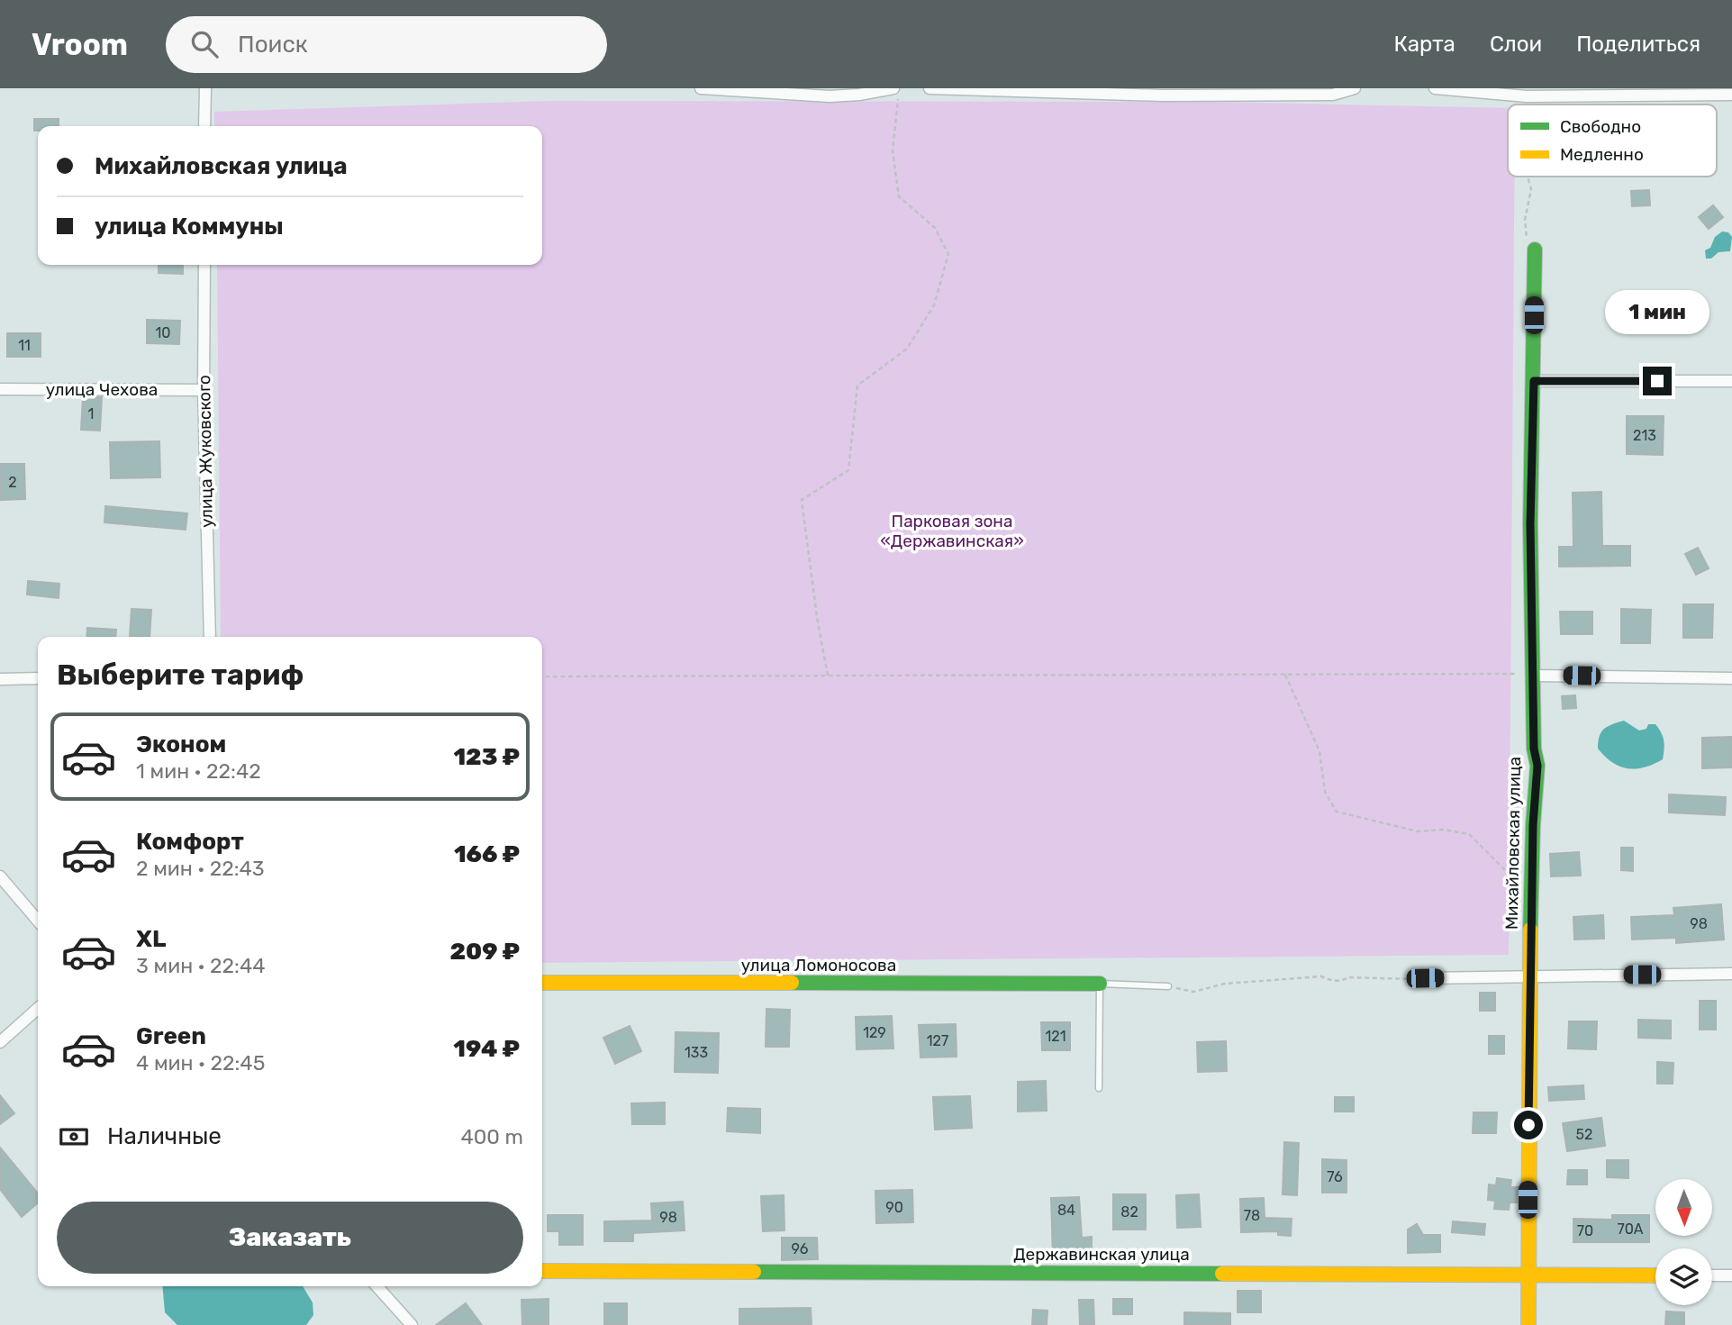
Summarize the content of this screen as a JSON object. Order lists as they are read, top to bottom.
{
  "streets": {
    "street": [
      "улица Чехова",
      "улица Жуковского",
      "Михайловская улица",
      "улица Ломоносова",
      "Державинская улица"
    ]
  },
  "crossings": [
    ["улица Чехова", "улица Жуковского"],
    ["Михайловская улица", "Державинская улица"]
  ],
  "parks": ["Парковая зона «Державинская»"],
  "house_numbers": [
    "10",
    "11",
    "1",
    "213",
    "2",
    "98",
    "129",
    "121",
    "127",
    "133",
    "52",
    "76",
    "90",
    "84",
    "82",
    "78",
    "98",
    "70А",
    "70",
    "96"
  ],
  "legend": ["Свободно", "Медленно"],
  "north": "bottom",
  "page": {
    "header": "Vroom",
    "search": "Поиск",
    "nav": ["Карта", "Слои", "Поделиться"],
    "banner": ["Михайловская улица", "улица Коммуны"],
    "bubble": "1 мин",
    "heading": "Выберите тариф",
    "list": [
      {
        "name": "Эконом",
        "note": "1 мин · 22:42",
        "value": "123 ₽"
      },
      {
        "name": "Комфорт",
        "note": "2 мин · 22:43",
        "value": "166 ₽"
      },
      {
        "name": "XL",
        "note": "3 мин · 22:44",
        "value": "209 ₽"
      },
      {
        "name": "Green",
        "note": "4 мин · 22:45",
        "value": "194 ₽"
      }
    ],
    "pay": ["Наличные", "400 m"],
    "buttons": "Заказать"
  }
}
